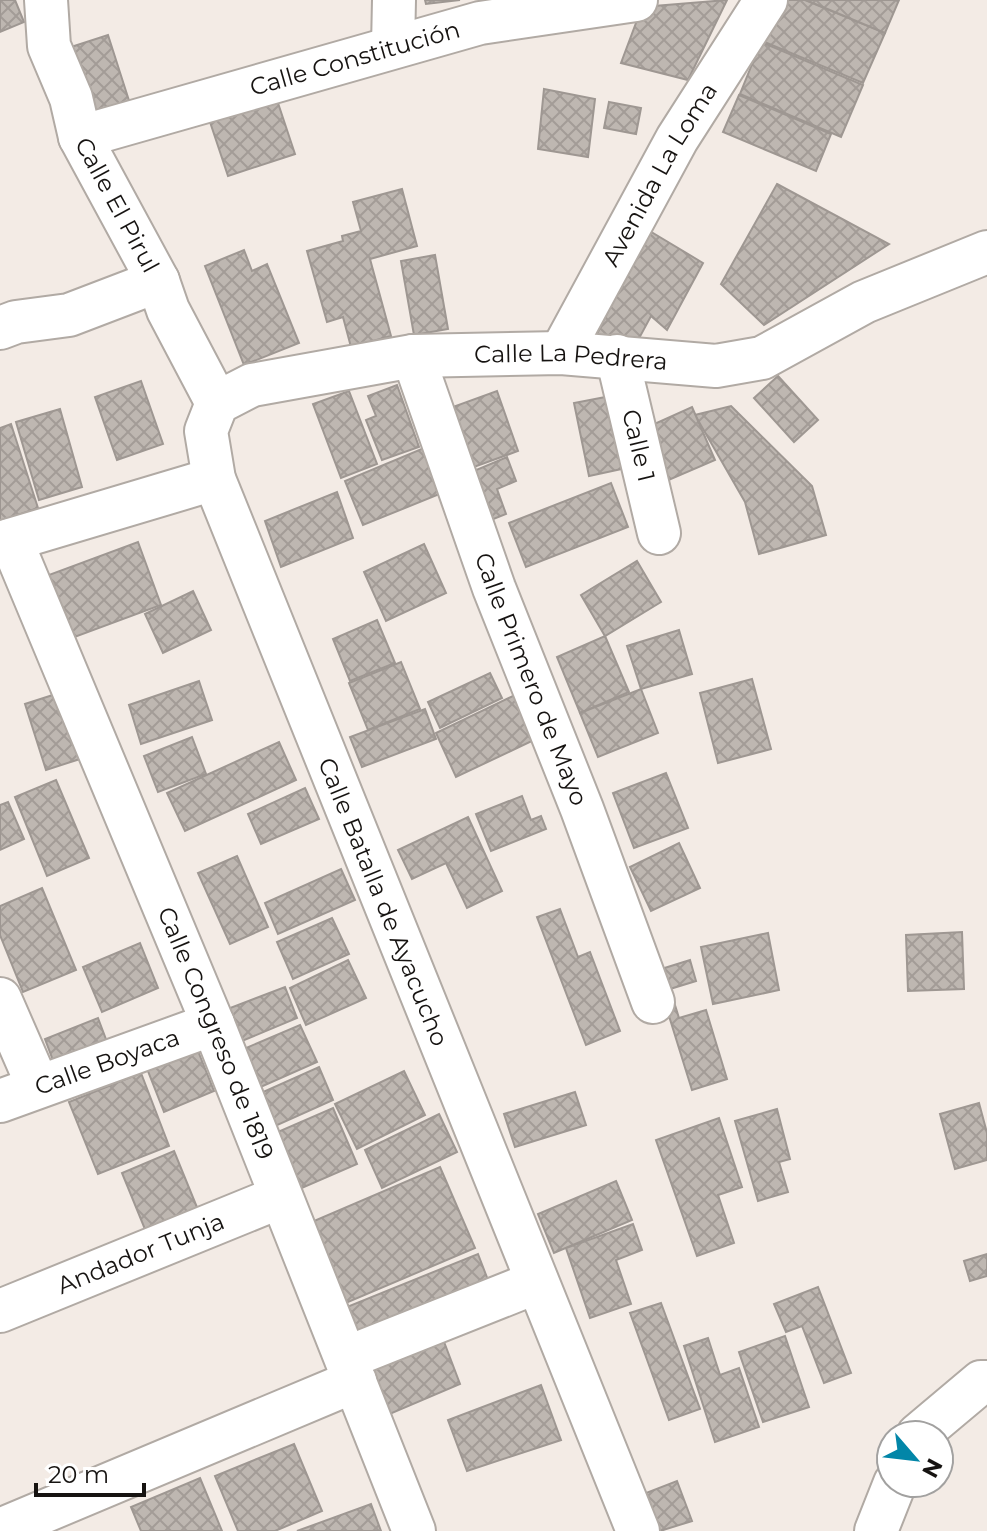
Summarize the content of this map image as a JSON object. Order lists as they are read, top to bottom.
{
  "streets": {
    "street": [
      "Calle Constitución",
      "Avenida La Loma",
      "Calle El Pirul",
      "Calle La Pedrera",
      "Calle 1",
      "Calle Primero de Mayo",
      "Calle Batalla de Ayacucho",
      "Calle Congreso de 1819",
      "Calle Boyaca",
      "Andador Tunja"
    ]
  },
  "crossings": [
    ["Calle Constitución", "Calle El Pirul"],
    ["Avenida La Loma", "Calle La Pedrera"],
    ["Calle El Pirul", "Calle La Pedrera"],
    ["Calle La Pedrera", "Calle 1"],
    ["Calle La Pedrera", "Calle Primero de Mayo"],
    ["Calle Congreso de 1819", "Calle Boyaca"],
    ["Calle Congreso de 1819", "Andador Tunja"]
  ],
  "scale_bar": "20 m",
  "north": "bottom right"
}
